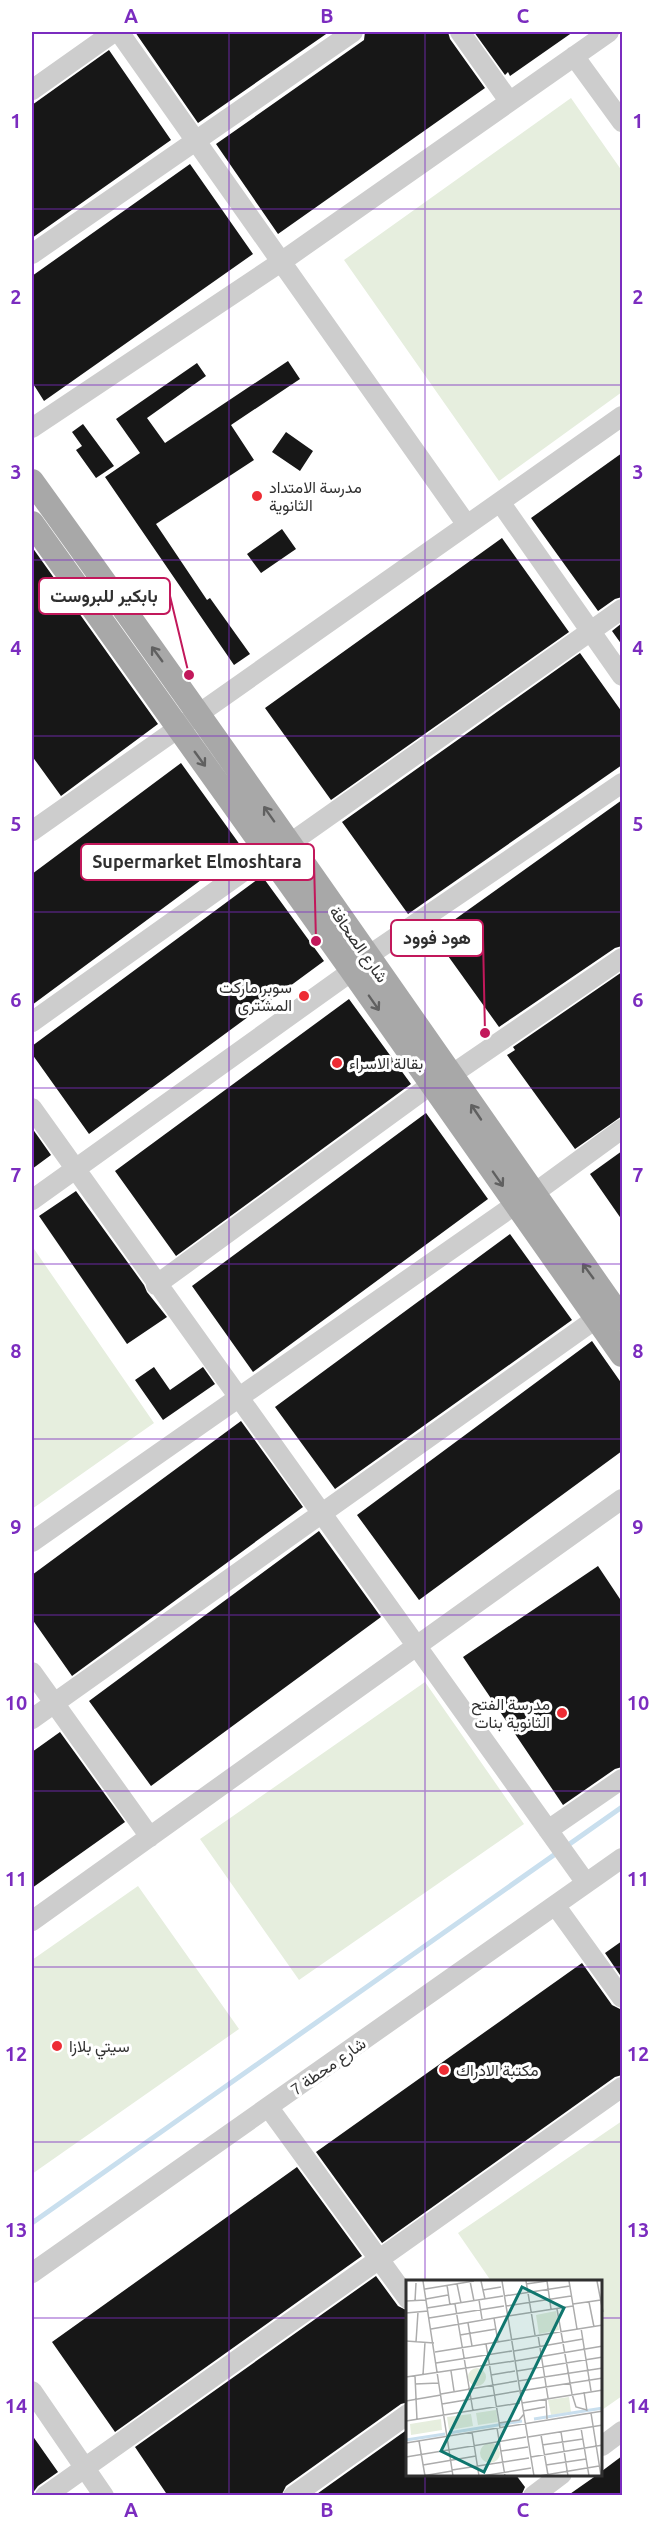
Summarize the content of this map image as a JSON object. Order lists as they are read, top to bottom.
{
  "streets": {
    "main road": ["شارع الصحافة"],
    "street": ["شارع محطة 7"]
  },
  "places": [
    "مدرسة الامتداد الثانوية",
    "بابكير للبروست",
    "Supermarket Elmoshtara",
    "سوبر ماركت المشترى",
    "هود فوود",
    "بقالة الاسراء",
    "مدرسة الفتح الثانوية بنات",
    "سيتي بلازا",
    "مكتبة الادراك"
  ],
  "grid": {
    "columns": ["A", "B", "C"],
    "rows": [
      "1",
      "2",
      "3",
      "4",
      "5",
      "6",
      "7",
      "8",
      "9",
      "10",
      "11",
      "12",
      "13",
      "14"
    ]
  }
}
